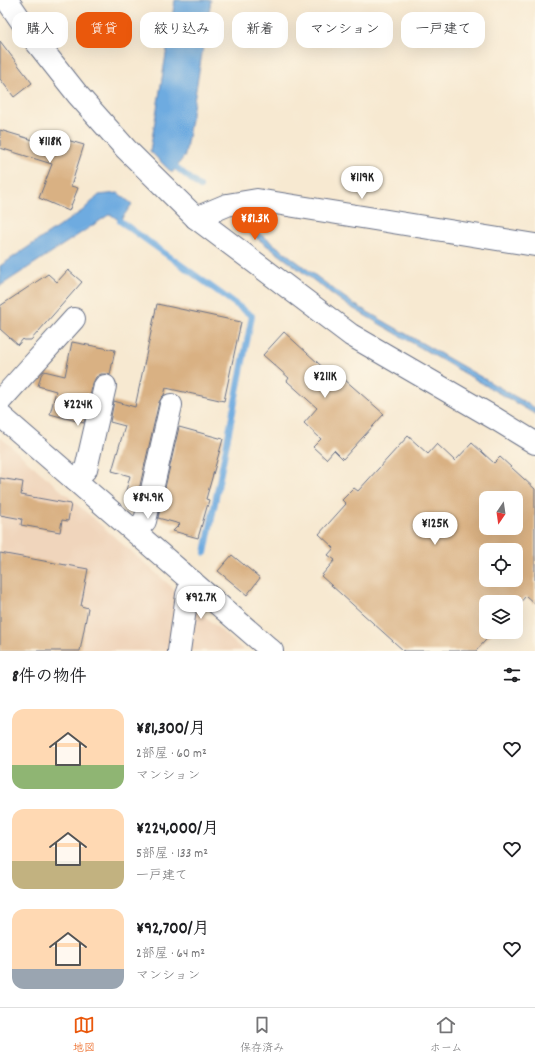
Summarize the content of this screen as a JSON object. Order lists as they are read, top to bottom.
{
  "north": "bottom",
  "page": {
    "chip": [
      "購入",
      "賃貸",
      "絞り込み",
      "新着",
      "マンション",
      "一戸建て"
    ],
    "price": [
      "¥118K",
      "¥119K",
      "¥81.3K",
      "¥211K",
      "¥224K",
      "¥84.9K",
      "¥125K",
      "¥92.7K"
    ],
    "heading": "8件の物件",
    "list": [
      {
        "name": "¥81,300/月",
        "note": "2部屋 · 60 m² · マンション"
      },
      {
        "name": "¥224,000/月",
        "note": "5部屋 · 133 m² · 一戸建て"
      },
      {
        "name": "¥92,700/月",
        "note": "2部屋 · 64 m² · マンション"
      }
    ],
    "tabs": ["地図", "保存済み", "ホーム"]
  }
}
